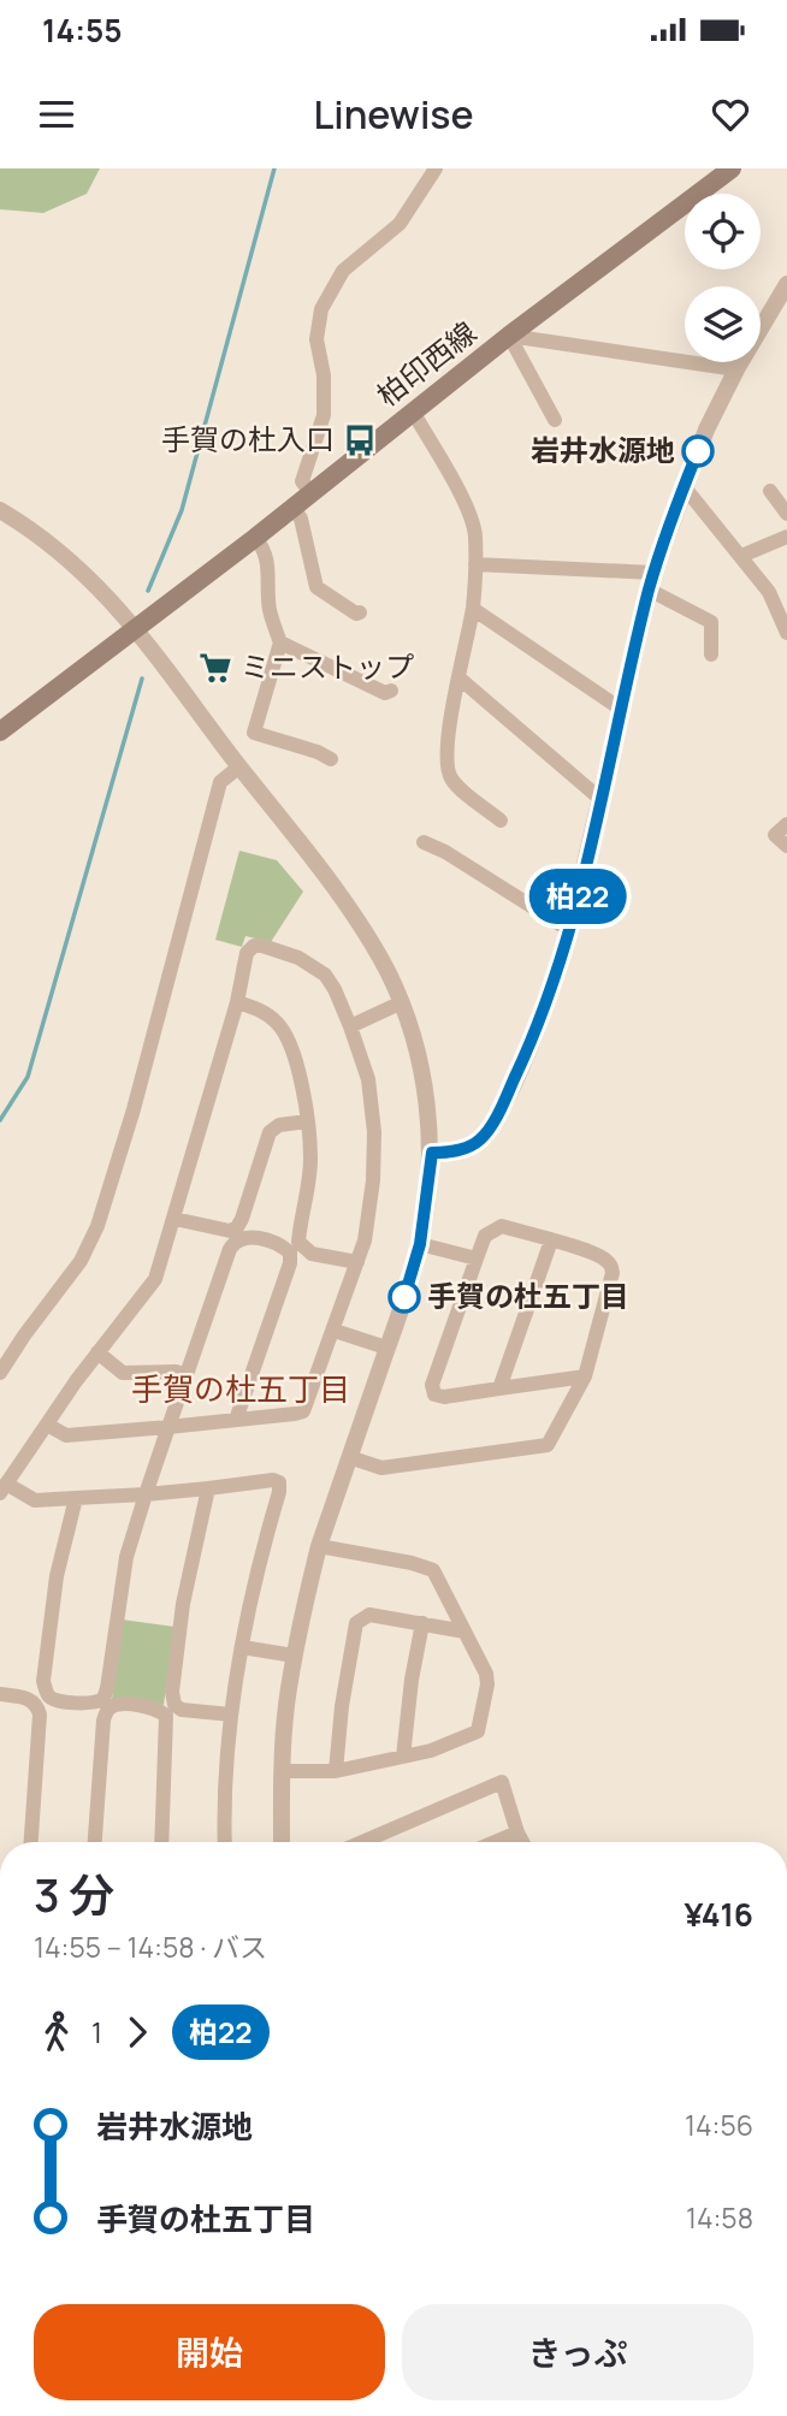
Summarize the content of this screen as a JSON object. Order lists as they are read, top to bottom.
{
  "streets": {
    "main road": ["柏印西線"]
  },
  "districts": ["手賀の杜五丁目"],
  "places": {
    "bus stop": ["手賀の杜入口"],
    "other": ["岩井水源地", "手賀の杜五丁目"],
    "supermarket": ["ミニストップ"]
  },
  "lines": ["bus line 柏22"],
  "page": {
    "status": "14:55",
    "header": "Linewise",
    "on_map": "柏22",
    "heading": ["3 分", "14:55 – 14:58 · バス", "¥416"],
    "legs": ["1", "柏22"],
    "list": [
      {
        "name": "岩井水源地",
        "value": "14:56"
      },
      {
        "name": "手賀の杜五丁目",
        "value": "14:58"
      }
    ],
    "buttons": ["開始", "きっぷ"]
  }
}
